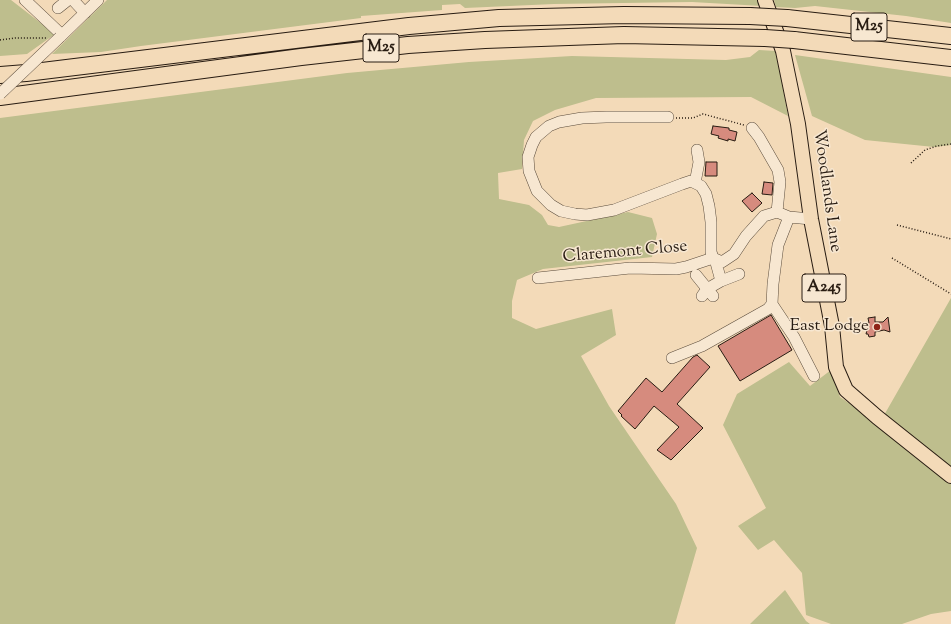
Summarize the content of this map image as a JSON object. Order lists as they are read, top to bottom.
{
  "streets": {
    "highway": ["M25"],
    "main road": ["Woodlands Lane", "A245"],
    "street": ["Claremont Close"]
  },
  "places": ["East Lodge"]
}
